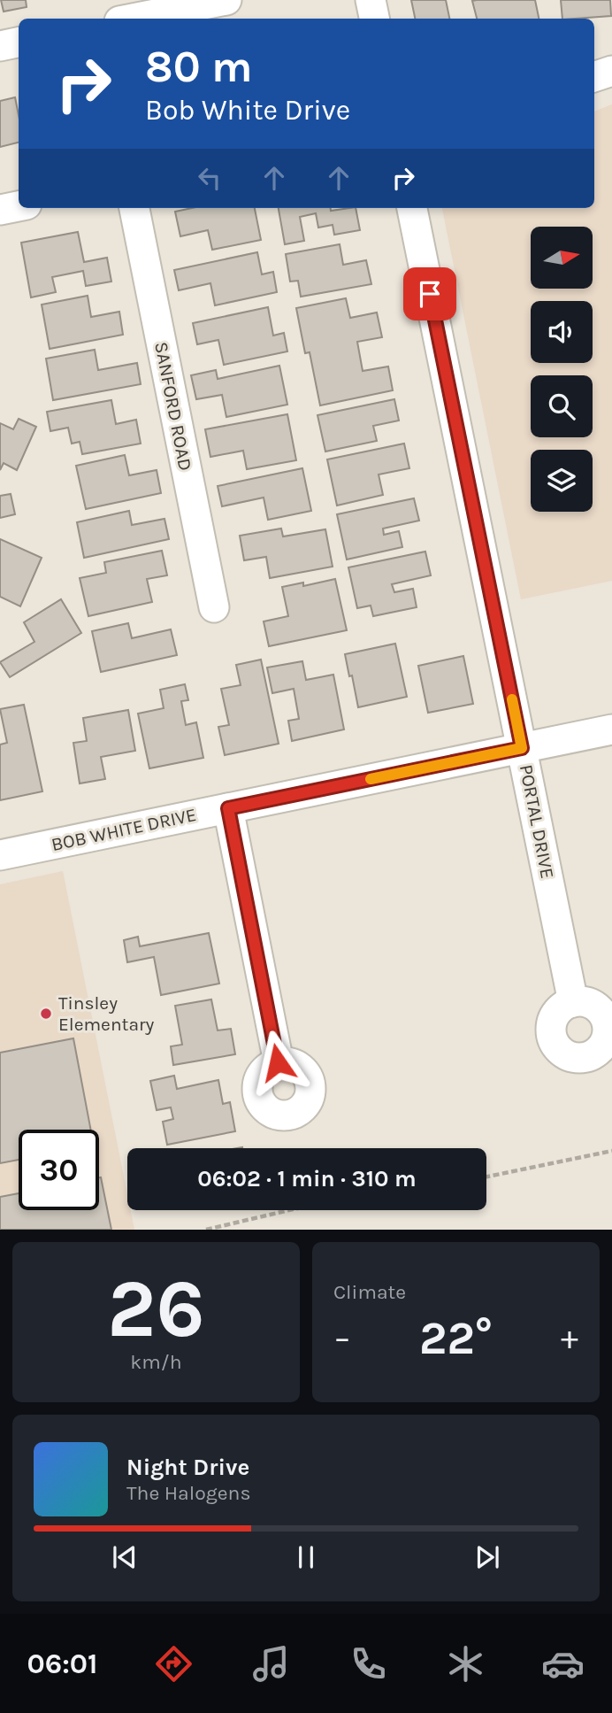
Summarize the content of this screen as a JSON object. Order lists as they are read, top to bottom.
{
  "streets": {
    "street": ["SANFORD ROAD", "PORTAL DRIVE", "BOB WHITE DRIVE"]
  },
  "crossings": [
    ["PORTAL DRIVE", "BOB WHITE DRIVE"]
  ],
  "places": ["Tinsley Elementary"],
  "north": "right",
  "page": {
    "turn": ["80 m", "Bob White Drive"],
    "limit": "30",
    "trip": "06:02 · 1 min · 310 m",
    "tile": [
      ["26", "km/h"],
      "Climate"
    ],
    "heat": ["−", "22°", "+"],
    "song": ["Night Drive", "The Halogens"],
    "tabs": "06:01"
  }
}
